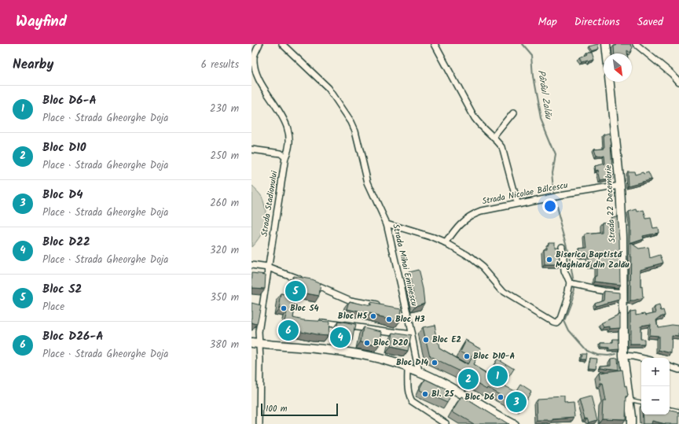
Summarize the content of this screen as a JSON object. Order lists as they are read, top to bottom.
{
  "streets": {
    "main road": ["Strada 22 Decembrie"],
    "street": ["Strada Nicolae Bălcescu", "Strada Stadionului", "Strada Mihai Eminescu"]
  },
  "crossings": [
    ["Strada Nicolae Bălcescu", "Strada 22 Decembrie"]
  ],
  "water": ["Pârâul Zalău"],
  "places": [
    "Biserica Baptistă Maghiară din Zalău",
    "Bloc S4",
    "Bloc H5",
    "Bloc H3",
    "Bloc E2",
    "Bloc D20",
    "Bloc D10-A",
    "Bloc D14",
    "Bl. 25",
    "Bloc D6"
  ],
  "scale_bar": "100 m",
  "north": "bottom right",
  "page": {
    "header": "Wayfind",
    "nav": ["Map", "Directions", "Saved"],
    "heading": ["Nearby", "6 results"],
    "list": [
      {
        "mark": "1",
        "name": "Bloc D6-A",
        "note": "Place · Strada Gheorghe Doja",
        "value": "230 m"
      },
      {
        "mark": "2",
        "name": "Bloc D10",
        "note": "Place · Strada Gheorghe Doja",
        "value": "250 m"
      },
      {
        "mark": "3",
        "name": "Bloc D4",
        "note": "Place · Strada Gheorghe Doja",
        "value": "260 m"
      },
      {
        "mark": "4",
        "name": "Bloc D22",
        "note": "Place · Strada Gheorghe Doja",
        "value": "320 m"
      },
      {
        "mark": "5",
        "name": "Bloc S2",
        "note": "Place",
        "value": "350 m"
      },
      {
        "mark": "6",
        "name": "Bloc D26-A",
        "note": "Place · Strada Gheorghe Doja",
        "value": "380 m"
      }
    ],
    "pins": [
      "5",
      "6",
      "4",
      "1",
      "2",
      "3"
    ],
    "map_buttons": ["+", "−"],
    "scale": "100 m"
  }
}
